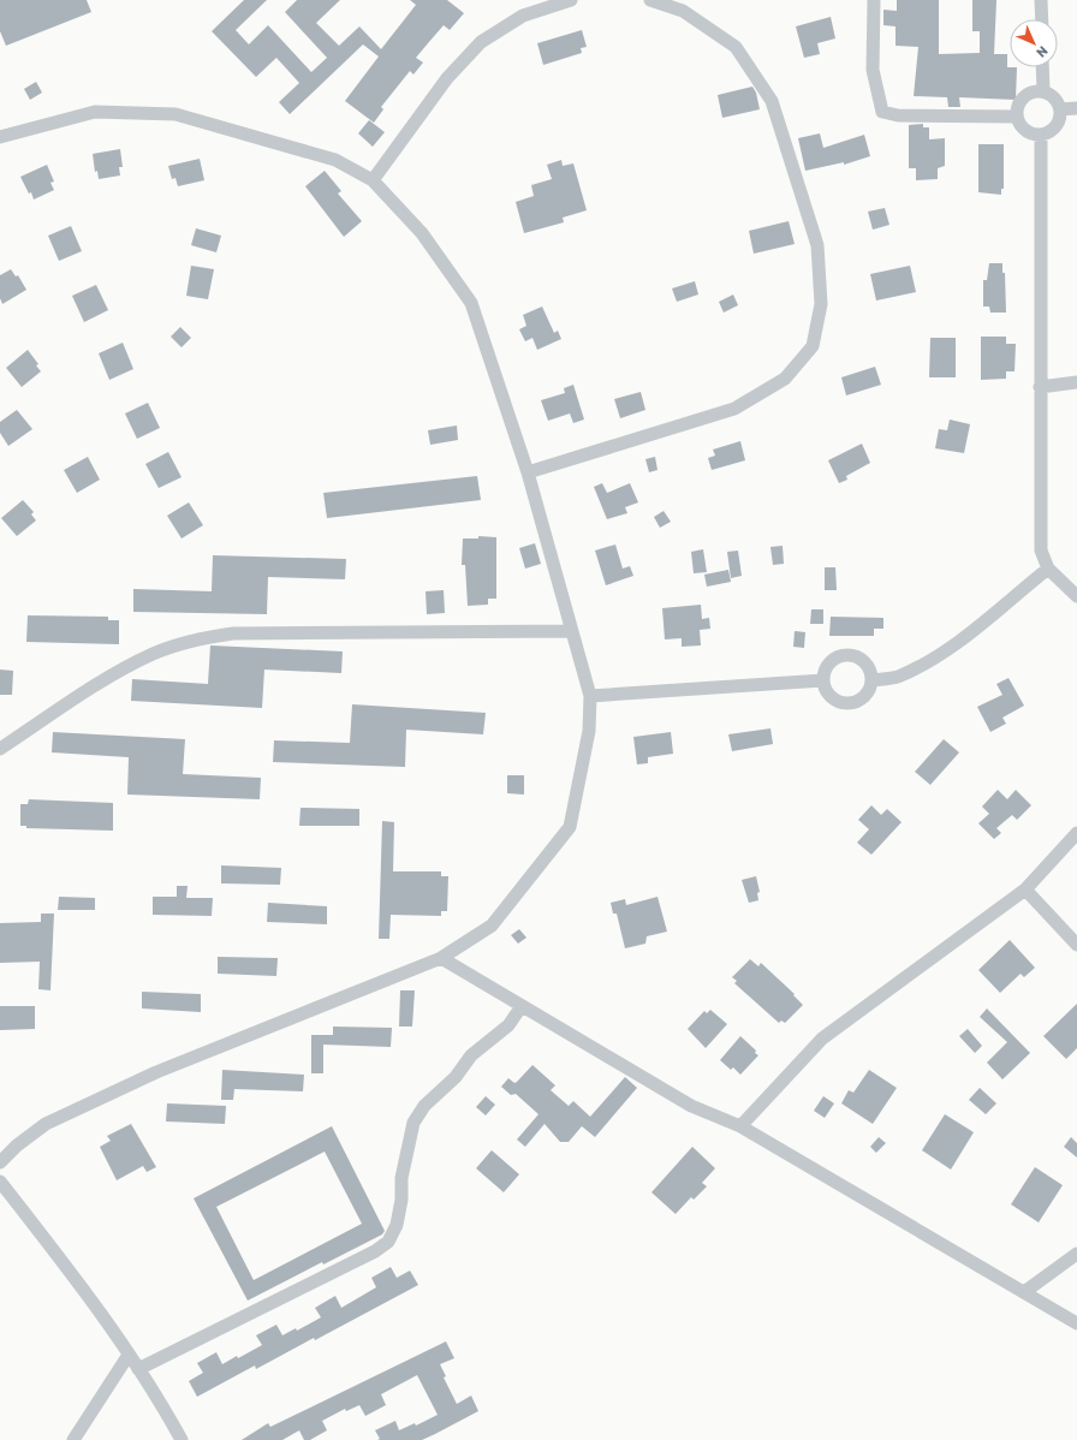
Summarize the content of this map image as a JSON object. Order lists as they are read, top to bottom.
{
  "north": "bottom right"
}
